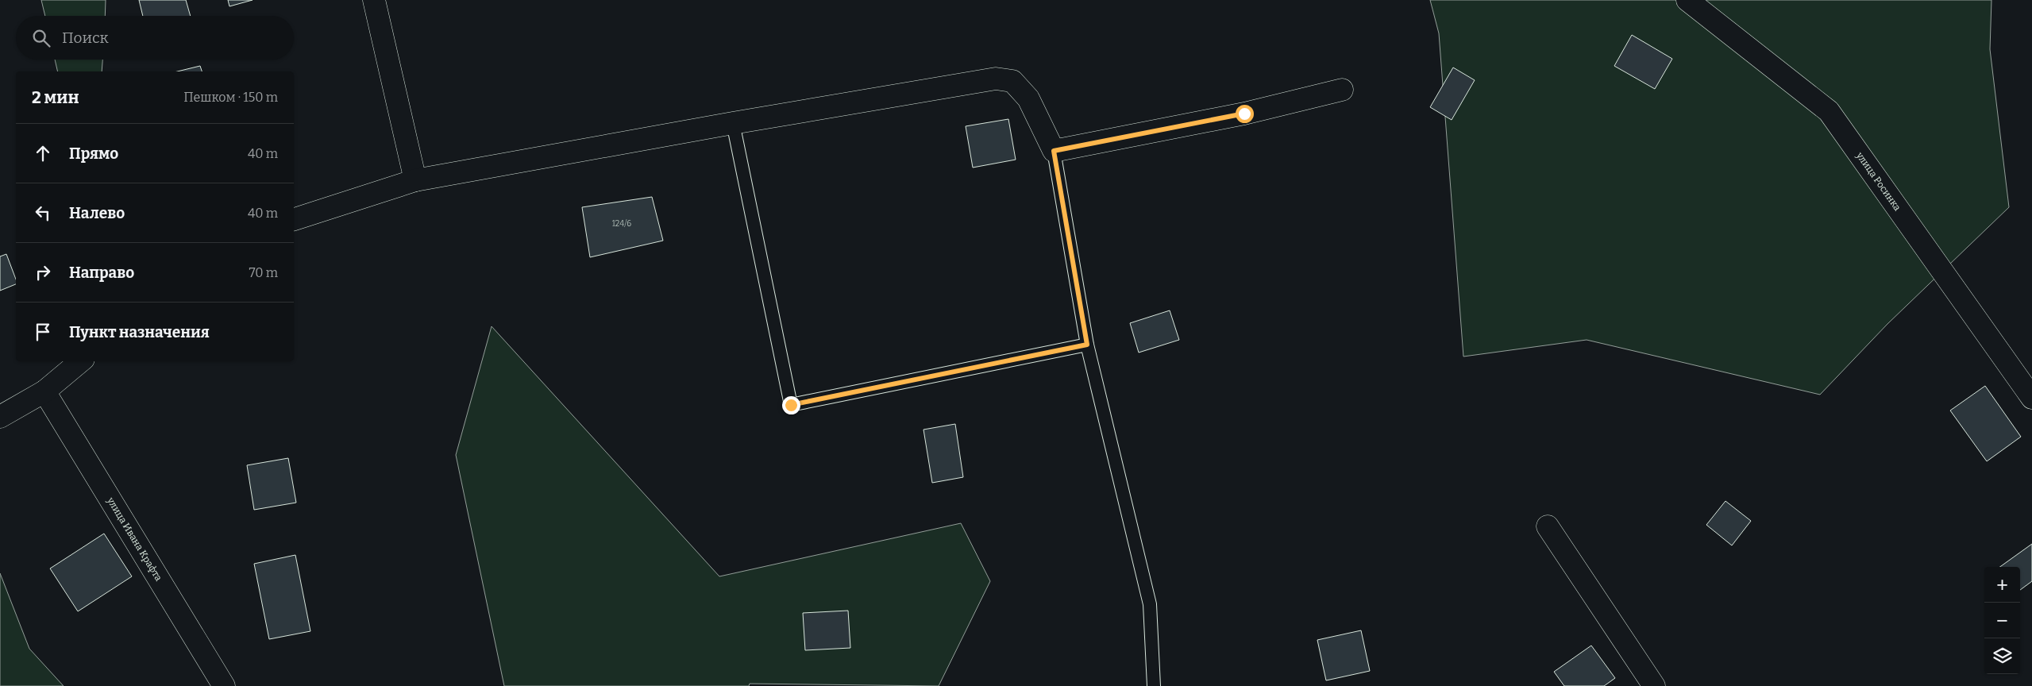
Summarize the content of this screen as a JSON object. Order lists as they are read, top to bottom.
{
  "streets": {
    "street": ["улица Росинка", "улица Ивана Крафта"]
  },
  "house_numbers": ["124/6"],
  "page": {
    "search": "Поиск",
    "heading": ["2 мин", "Пешком · 150 m"],
    "list": [
      ["Прямо", "40 m"],
      ["Налево", "40 m"],
      ["Направо", "70 m"],
      "Пункт назначения"
    ],
    "map_buttons": ["+", "−"]
  }
}
